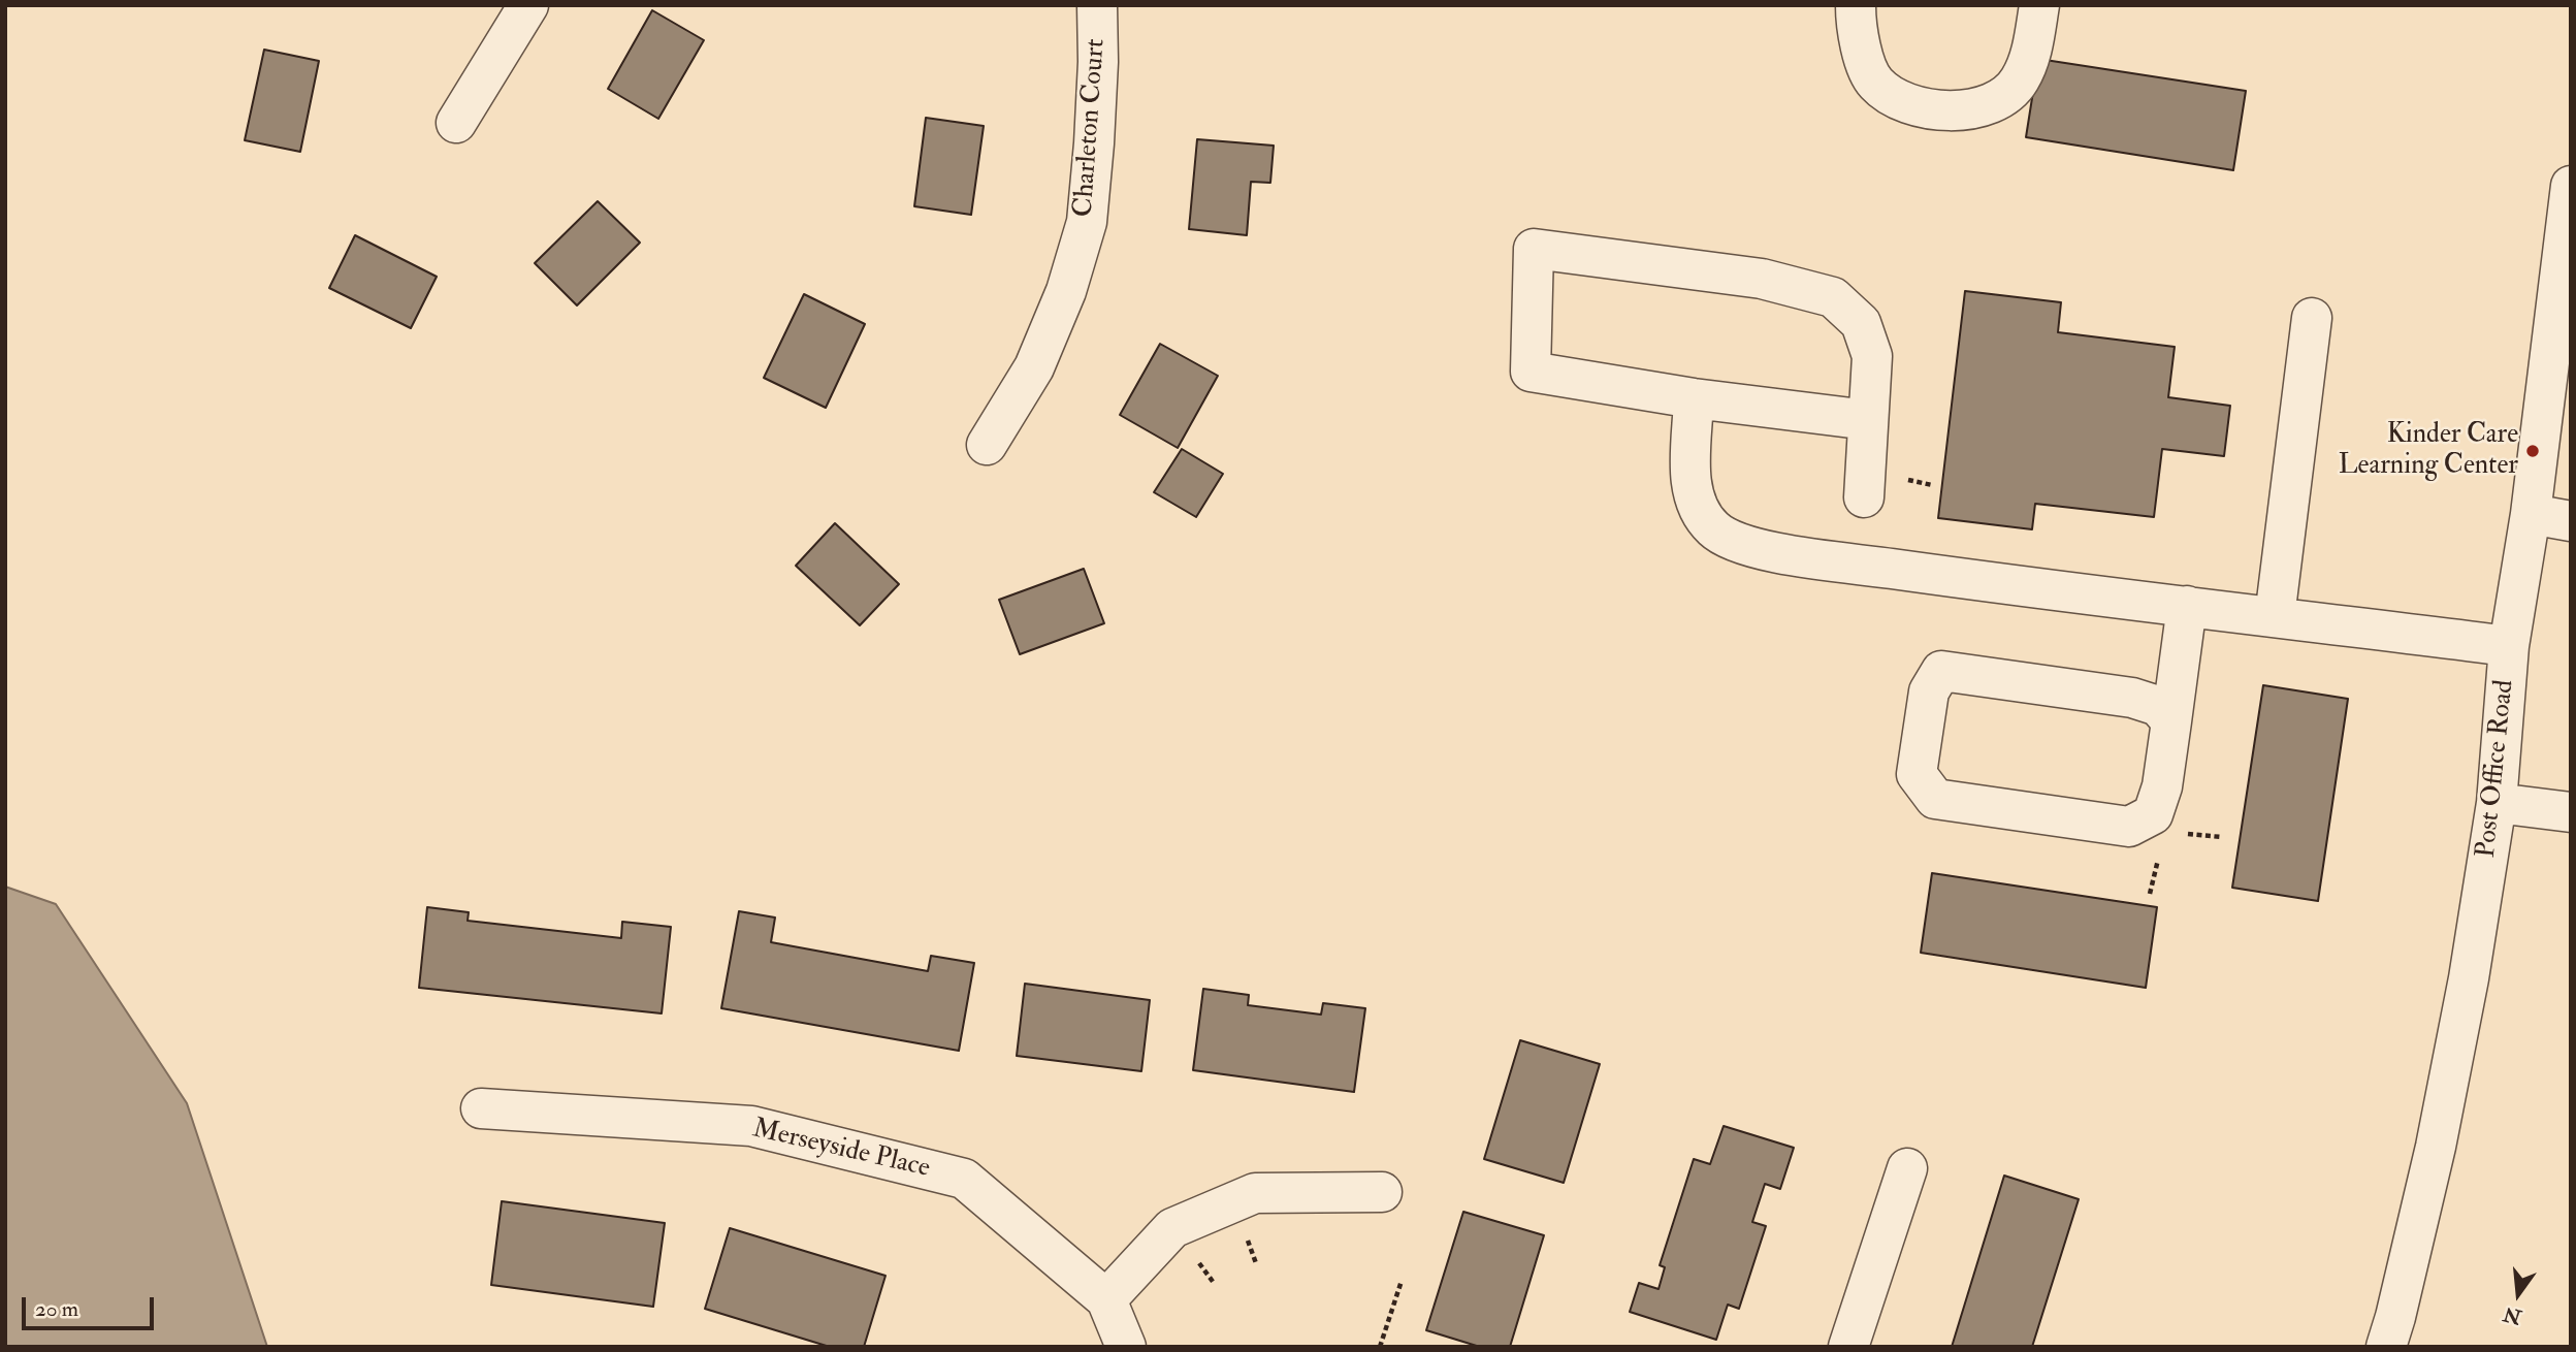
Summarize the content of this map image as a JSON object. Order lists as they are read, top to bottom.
{
  "streets": {
    "street": ["Charleton Court", "Post Office Road", "Merseyside Place"]
  },
  "places": ["Kinder Care Learning Center"],
  "scale_bar": "20 m",
  "north": "bottom"
}
